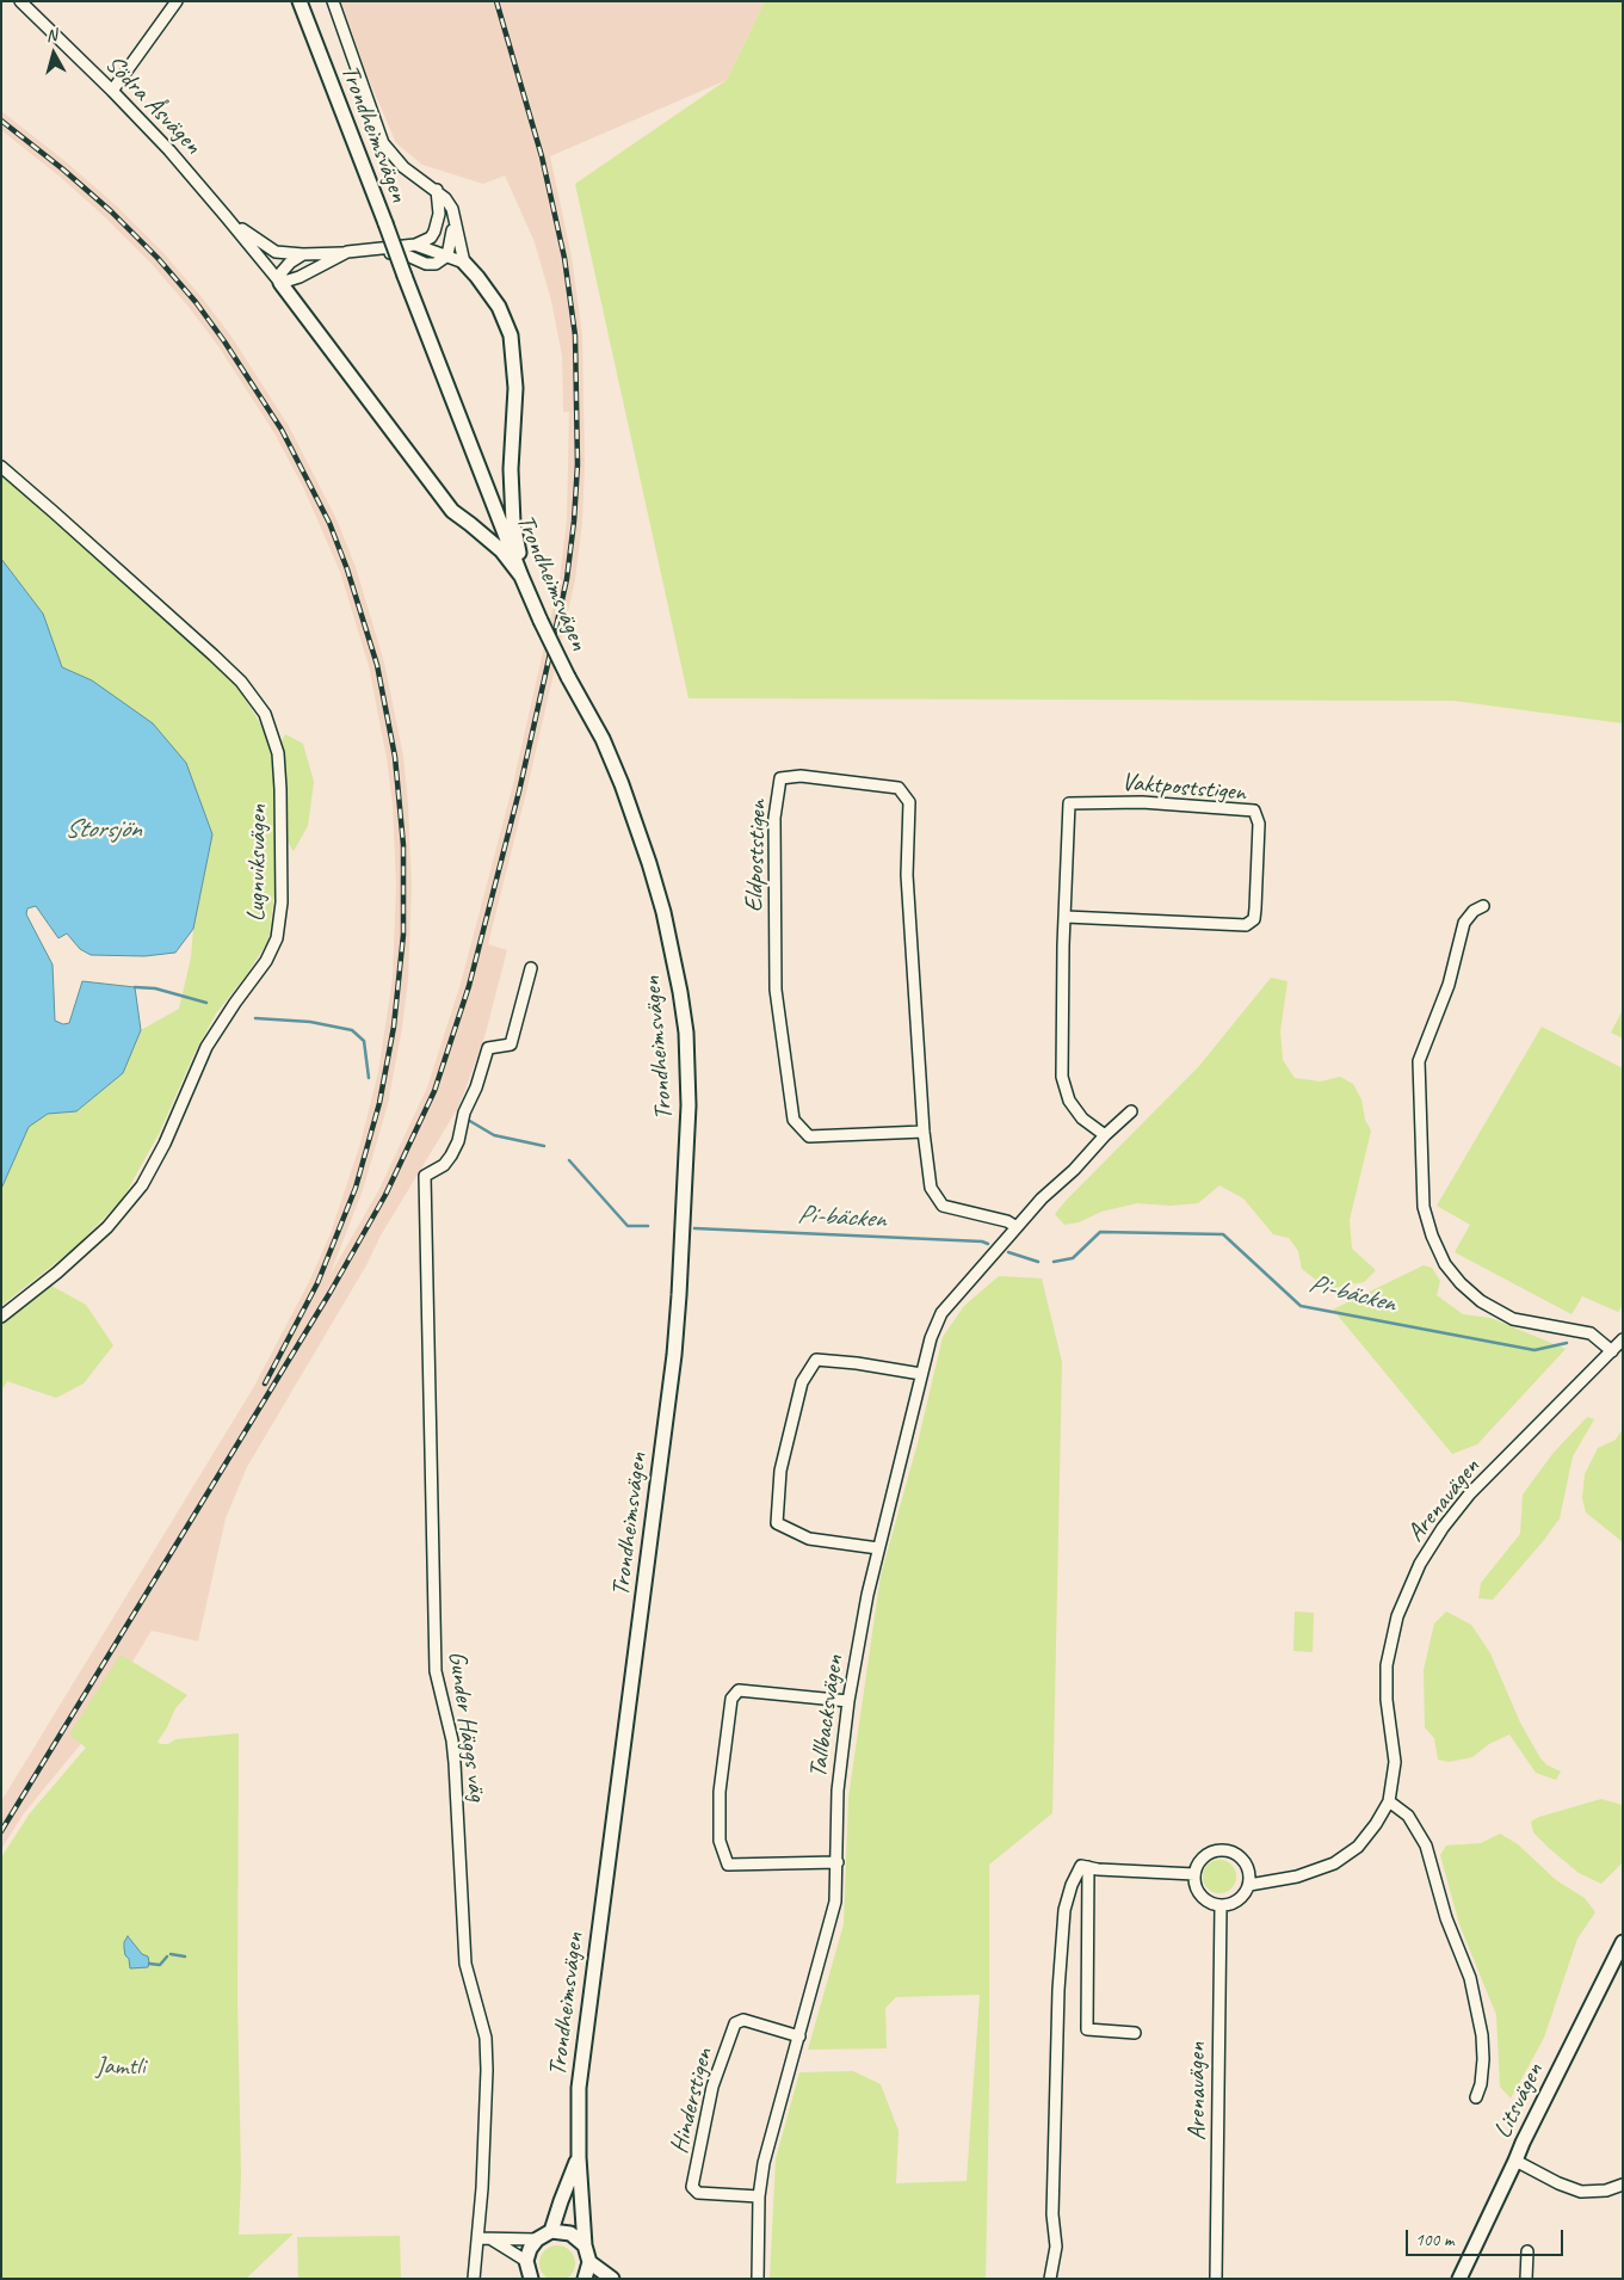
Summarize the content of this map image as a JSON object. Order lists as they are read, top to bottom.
{
  "streets": {
    "main road": ["Trondheimsvägen", "Litsvägen"],
    "street": [
      "Södra Åsvägen",
      "Vaktpoststigen",
      "Eldpoststigen",
      "Lugnviksvägen",
      "Arenavägen",
      "Tallbacksvägen",
      "Gunder Häggs väg",
      "Hinderstigen"
    ]
  },
  "crossings": [
    ["Vaktpoststigen", "Tallbacksvägen"],
    ["Eldpoststigen", "Tallbacksvägen"],
    ["Tallbacksvägen", "Hinderstigen"]
  ],
  "water": ["Storsjön", "Pi-bäcken"],
  "parks": ["Jamtli"],
  "scale_bar": "100 m",
  "north": "top"
}
